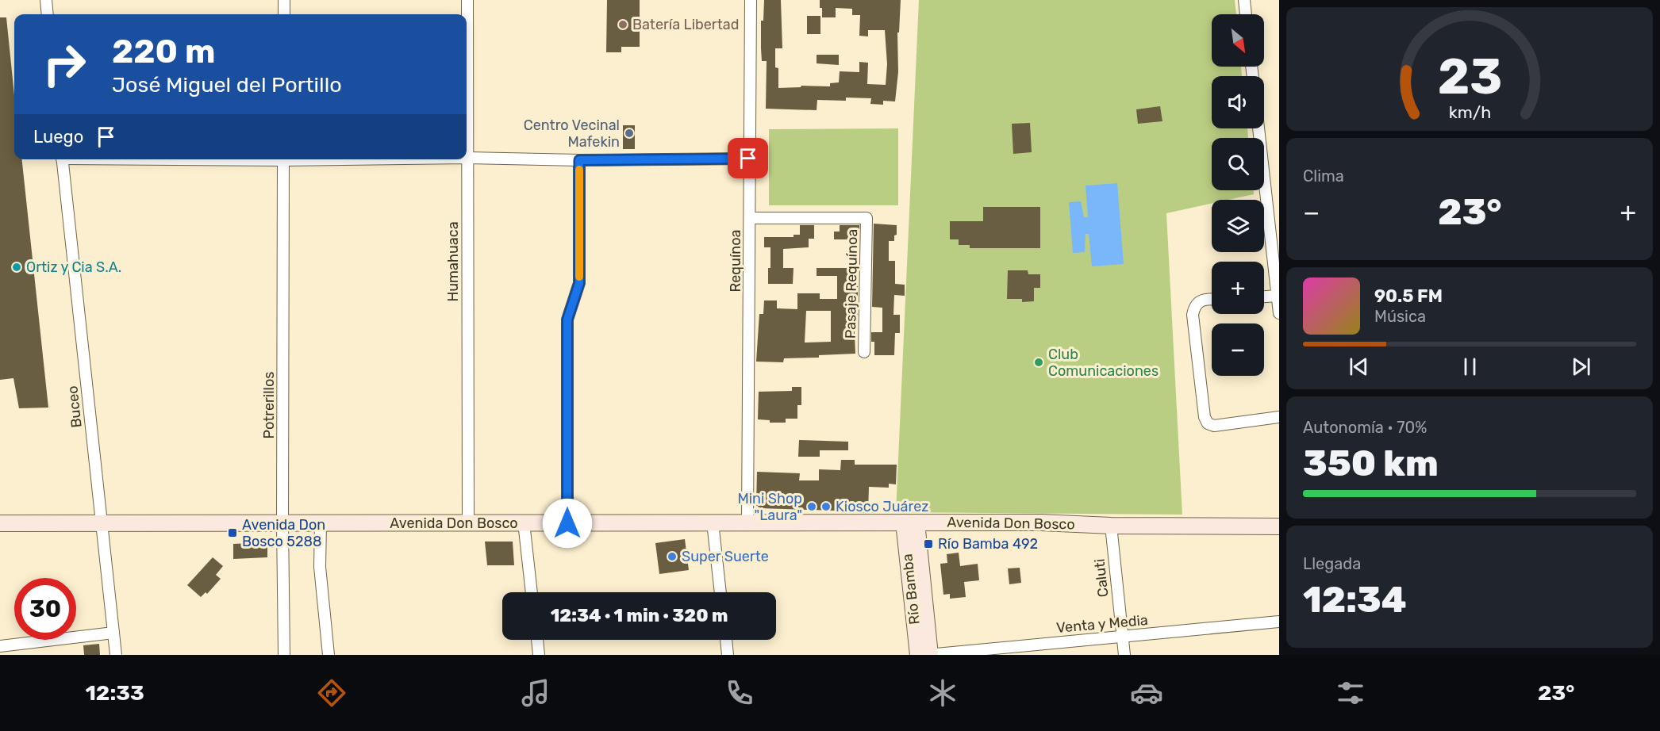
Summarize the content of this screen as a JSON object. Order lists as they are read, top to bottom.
{
  "streets": {
    "main road": ["Avenida Don Bosco", "Río Bamba"],
    "street": [
      "Requínoa",
      "Humahuaca",
      "Pasaje Requínoa",
      "Potrerillos",
      "Buceo",
      "Caluti",
      "Venta y Media"
    ]
  },
  "crossings": [
    ["Requínoa", "Pasaje Requínoa"],
    ["Requínoa", "Avenida Don Bosco"],
    ["Humahuaca", "Avenida Don Bosco"],
    ["Potrerillos", "Avenida Don Bosco"],
    ["Buceo", "Avenida Don Bosco"],
    ["Avenida Don Bosco", "Caluti"],
    ["Avenida Don Bosco", "Río Bamba"],
    ["Caluti", "Venta y Media"],
    ["Río Bamba", "Venta y Media"]
  ],
  "places": {
    "other": [
      "Batería Libertad",
      "Centro Vecinal Mafekin",
      "Ortiz y Cia S.A.",
      "Club Comunicaciones",
      "Mini Shop \"Laura\"",
      "Kiosco Juárez",
      "Super Suerte"
    ],
    "transit": ["Avenida Don Bosco 5288", "Río Bamba 492"]
  },
  "north": "bottom right",
  "page": {
    "map_buttons": ["+", "−"],
    "turn": ["220 m", "José Miguel del Portillo"],
    "then": "Luego",
    "tile": [
      "Clima",
      ["Autonomía · 70%", "350 km"],
      ["Llegada", "12:34"]
    ],
    "heat": ["−", "23°", "+"],
    "song": ["90.5 FM", "Música"],
    "limit": "30",
    "trip": "12:34 · 1 min · 320 m",
    "tabs": ["12:33", "23°"],
    "gauge": ["23", "km/h"]
  }
}
